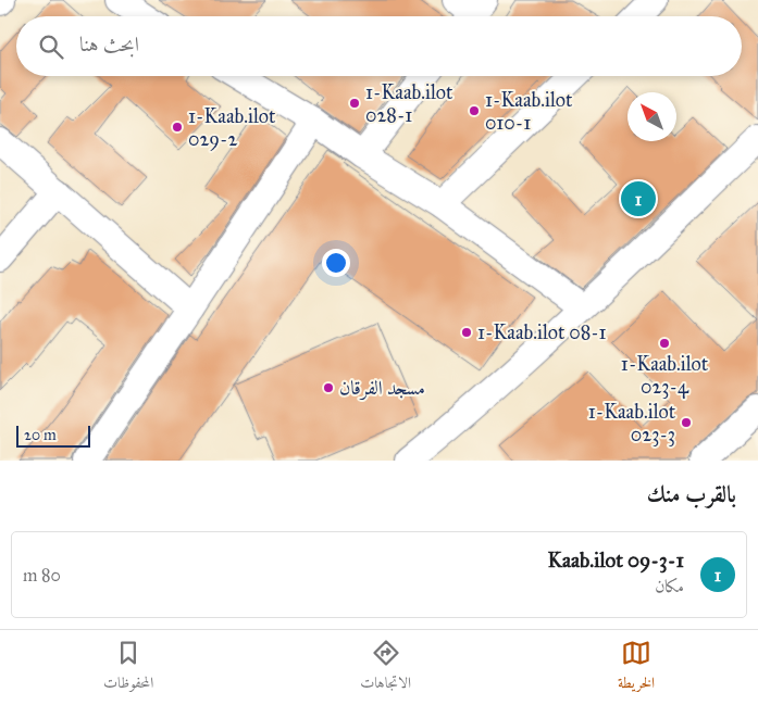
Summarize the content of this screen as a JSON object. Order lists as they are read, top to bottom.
{
  "places": [
    "1-Kaab.ilot 028-1",
    "1-Kaab.ilot 010-1",
    "1-Kaab.ilot 029-2",
    "1-Kaab.ilot 08-1",
    "1-Kaab.ilot 023-4",
    "مسجد الفرقان",
    "1-Kaab.ilot 023-3"
  ],
  "scale_bar": "20 m",
  "north": "top left",
  "page": {
    "search": "ابحث هنا",
    "pins": "1",
    "scale": "20 m",
    "heading": "بالقرب منك",
    "list": [
      {
        "mark": "1",
        "name": "1-Kaab.ilot 09-3",
        "note": "مكان",
        "value": "80 m"
      }
    ],
    "nav": ["الخريطة", "الاتجاهات", "المحفوظات"]
  }
}
